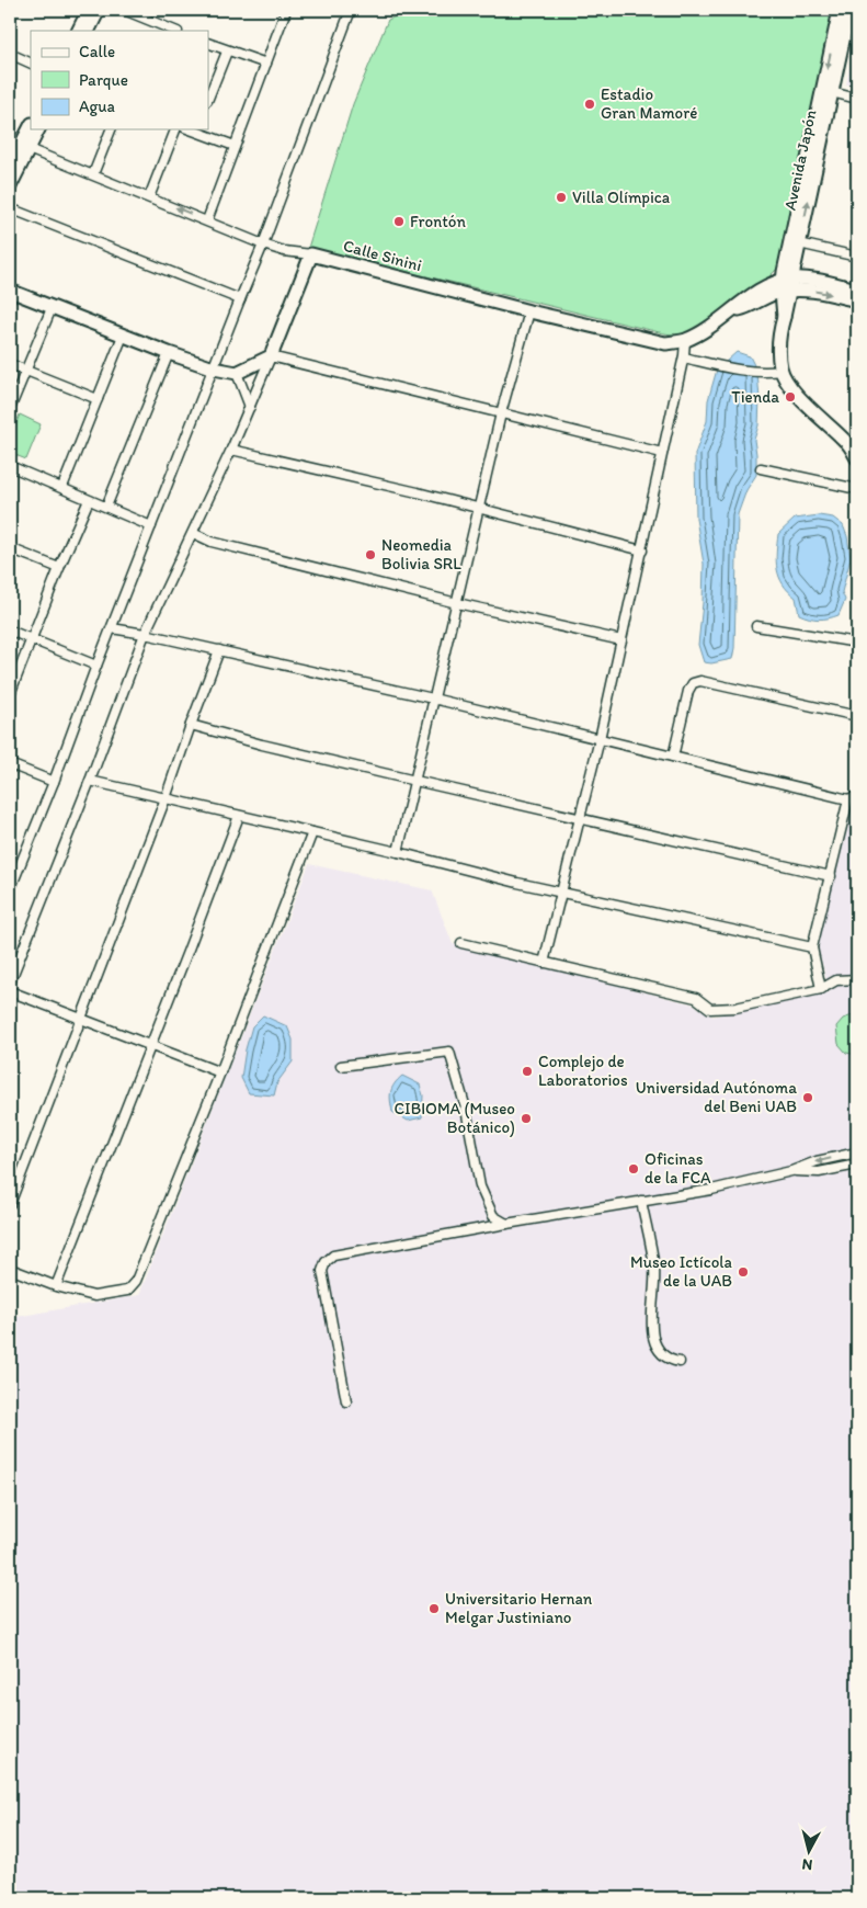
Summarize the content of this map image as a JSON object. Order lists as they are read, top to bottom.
{
  "streets": {
    "street": ["Avenida Japón", "Calle Sinini"]
  },
  "crossings": [
    ["Avenida Japón", "Calle Sinini"]
  ],
  "places": [
    "Estadio Gran Mamoré",
    "Villa Olímpica",
    "Frontón",
    "Tienda",
    "Neomedia Bolivia SRL",
    "Complejo de Laboratorios",
    "Universidad Autónoma del Beni UAB",
    "CIBIOMA (Museo Botánico)",
    "Oficinas de la FCA",
    "Museo Ictícola de la UAB",
    "Universitario Hernan Melgar Justiniano"
  ],
  "legend": ["Calle", "Parque", "Agua"],
  "north": "bottom"
}
